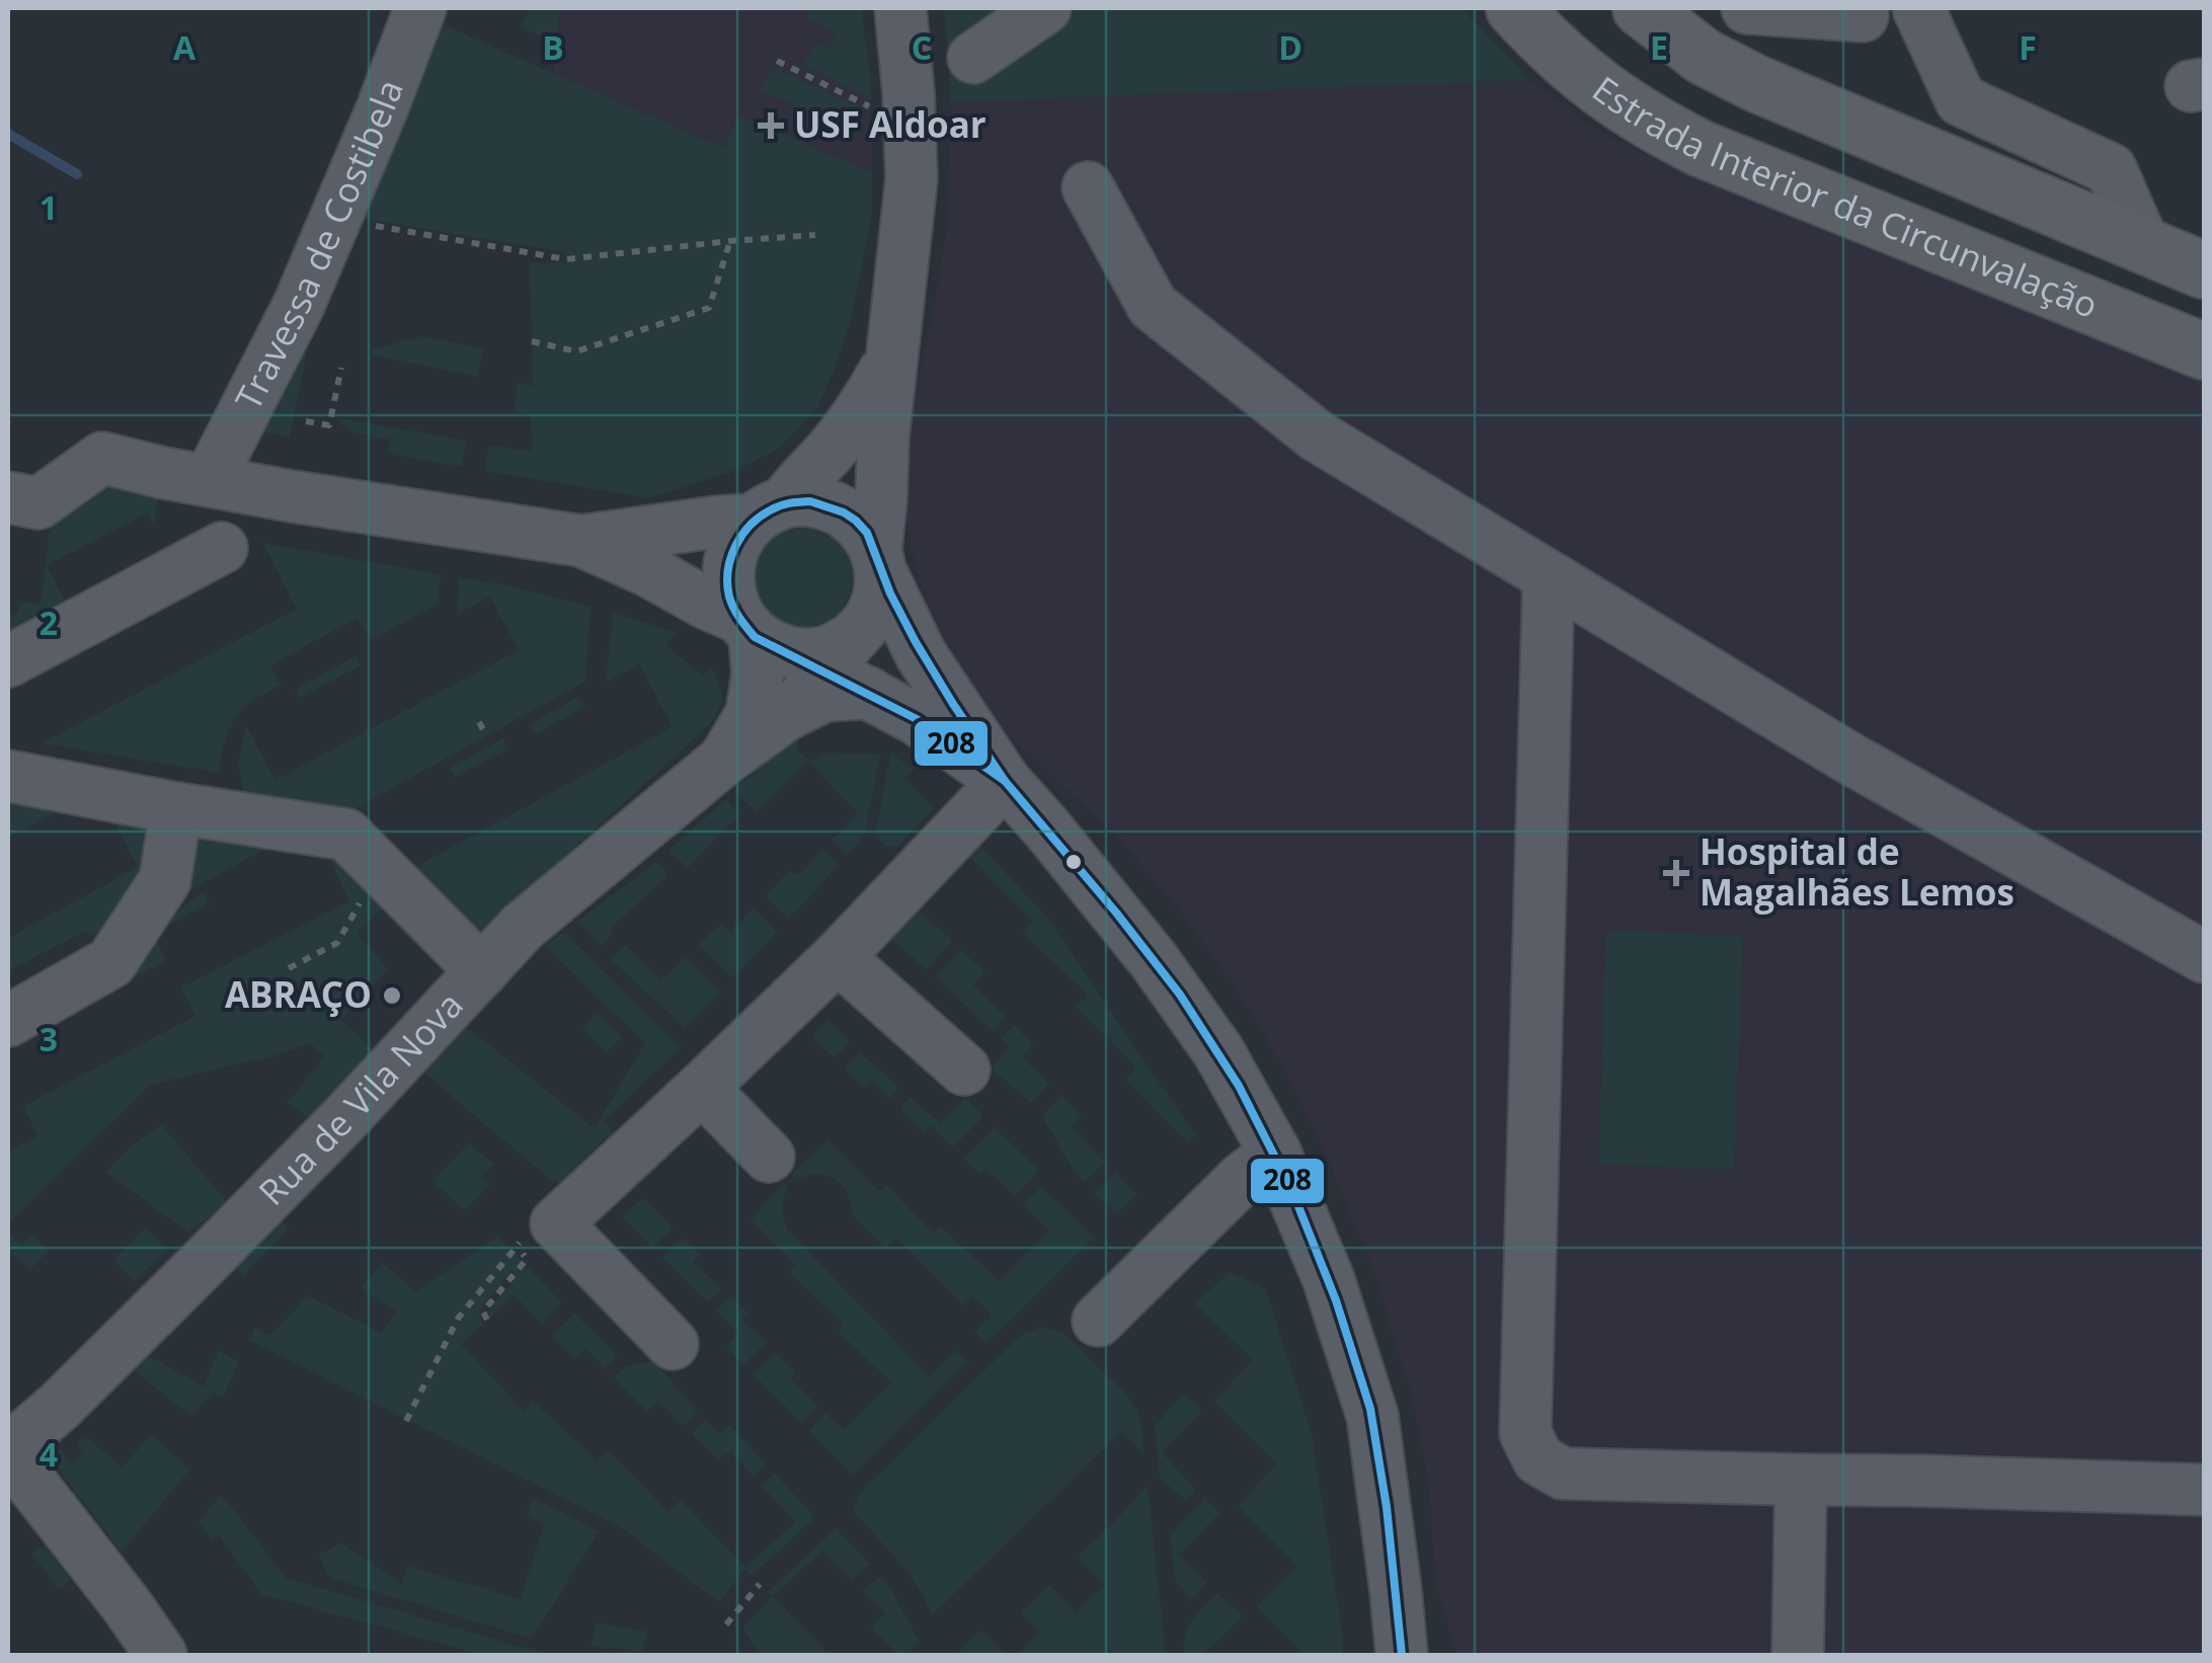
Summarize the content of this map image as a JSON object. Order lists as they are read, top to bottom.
{
  "streets": {
    "main road": ["Estrada Interior da Circunvalação"],
    "street": ["Travessa de Costibela", "Rua de Vila Nova"]
  },
  "places": {
    "health": ["USF Aldoar", "Hospital de Magalhães Lemos"],
    "other": ["ABRAÇO"]
  },
  "lines": ["transit line 208"],
  "grid": {
    "columns": [
      "A",
      "B",
      "C",
      "D",
      "E",
      "F"
    ],
    "rows": [
      "1",
      "2",
      "3",
      "4"
    ]
  }
}
